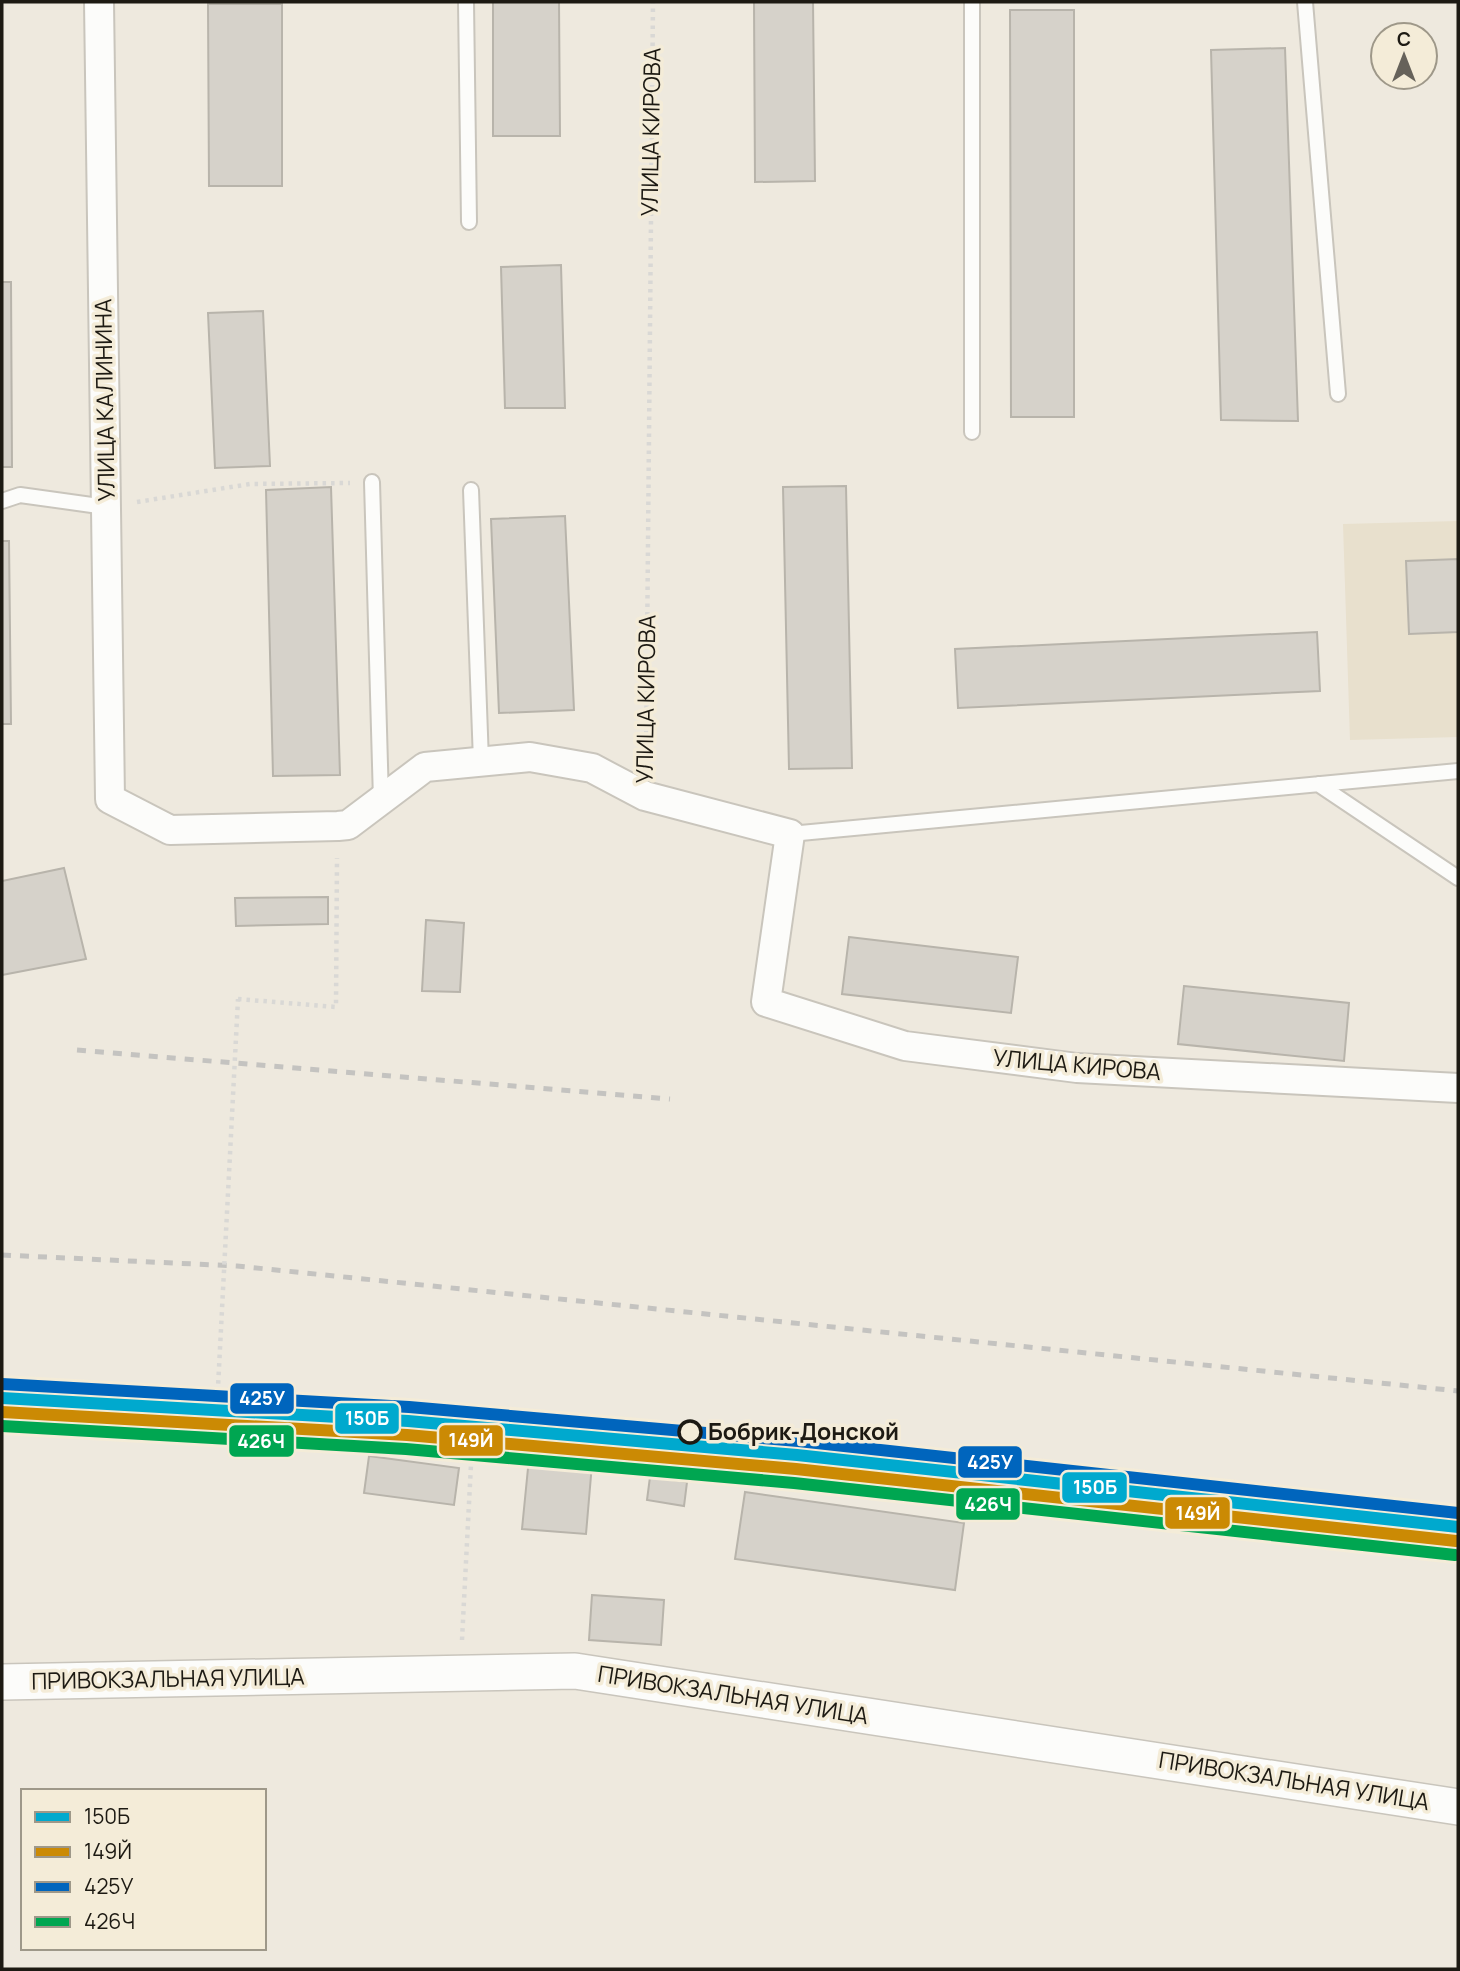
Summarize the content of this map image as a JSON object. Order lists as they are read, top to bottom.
{
  "streets": {
    "street": ["УЛИЦА КИРОВА", "УЛИЦА КАЛИНИНА", "ПРИВОКЗАЛЬНАЯ УЛИЦА"]
  },
  "places": ["Бобрик-Донской"],
  "lines": [
    "transit line 425У",
    "transit line 150Б",
    "transit line 149Й",
    "transit line 426Ч"
  ],
  "legend": [
    "150Б",
    "149Й",
    "425У",
    "426Ч"
  ],
  "north": "top"
}
